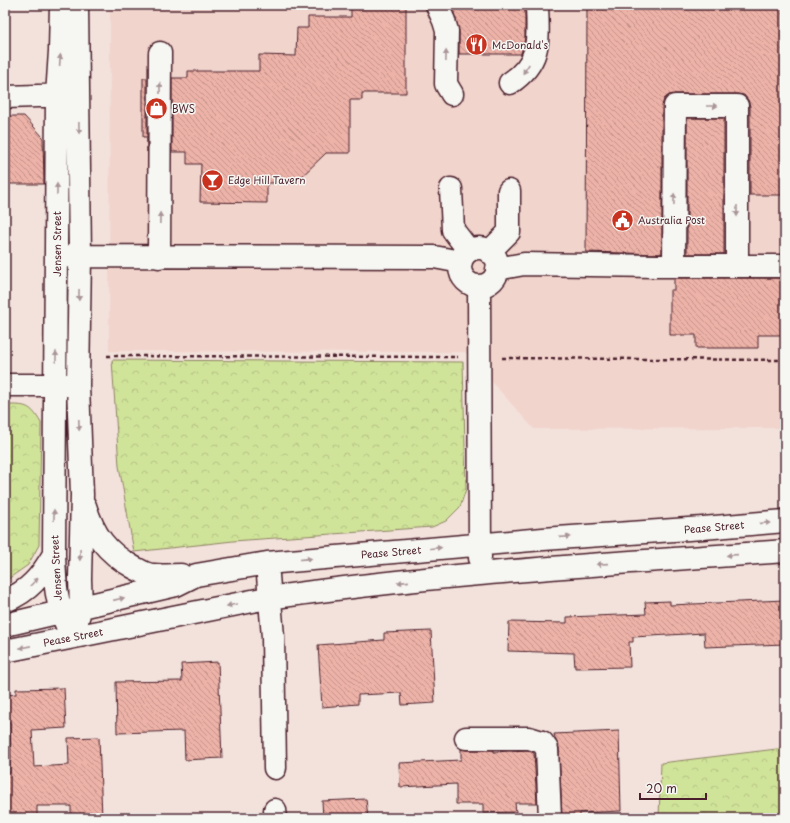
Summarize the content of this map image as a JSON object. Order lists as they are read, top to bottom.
{
  "streets": {
    "street": ["Jensen Street", "Pease Street"]
  },
  "crossings": [
    ["Jensen Street", "Pease Street"]
  ],
  "places": {
    "restaurant": ["McDonald's"],
    "shop": ["BWS"],
    "bar": ["Edge Hill Tavern"],
    "public building": ["Australia Post"]
  },
  "scale_bar": "20 m"
}
